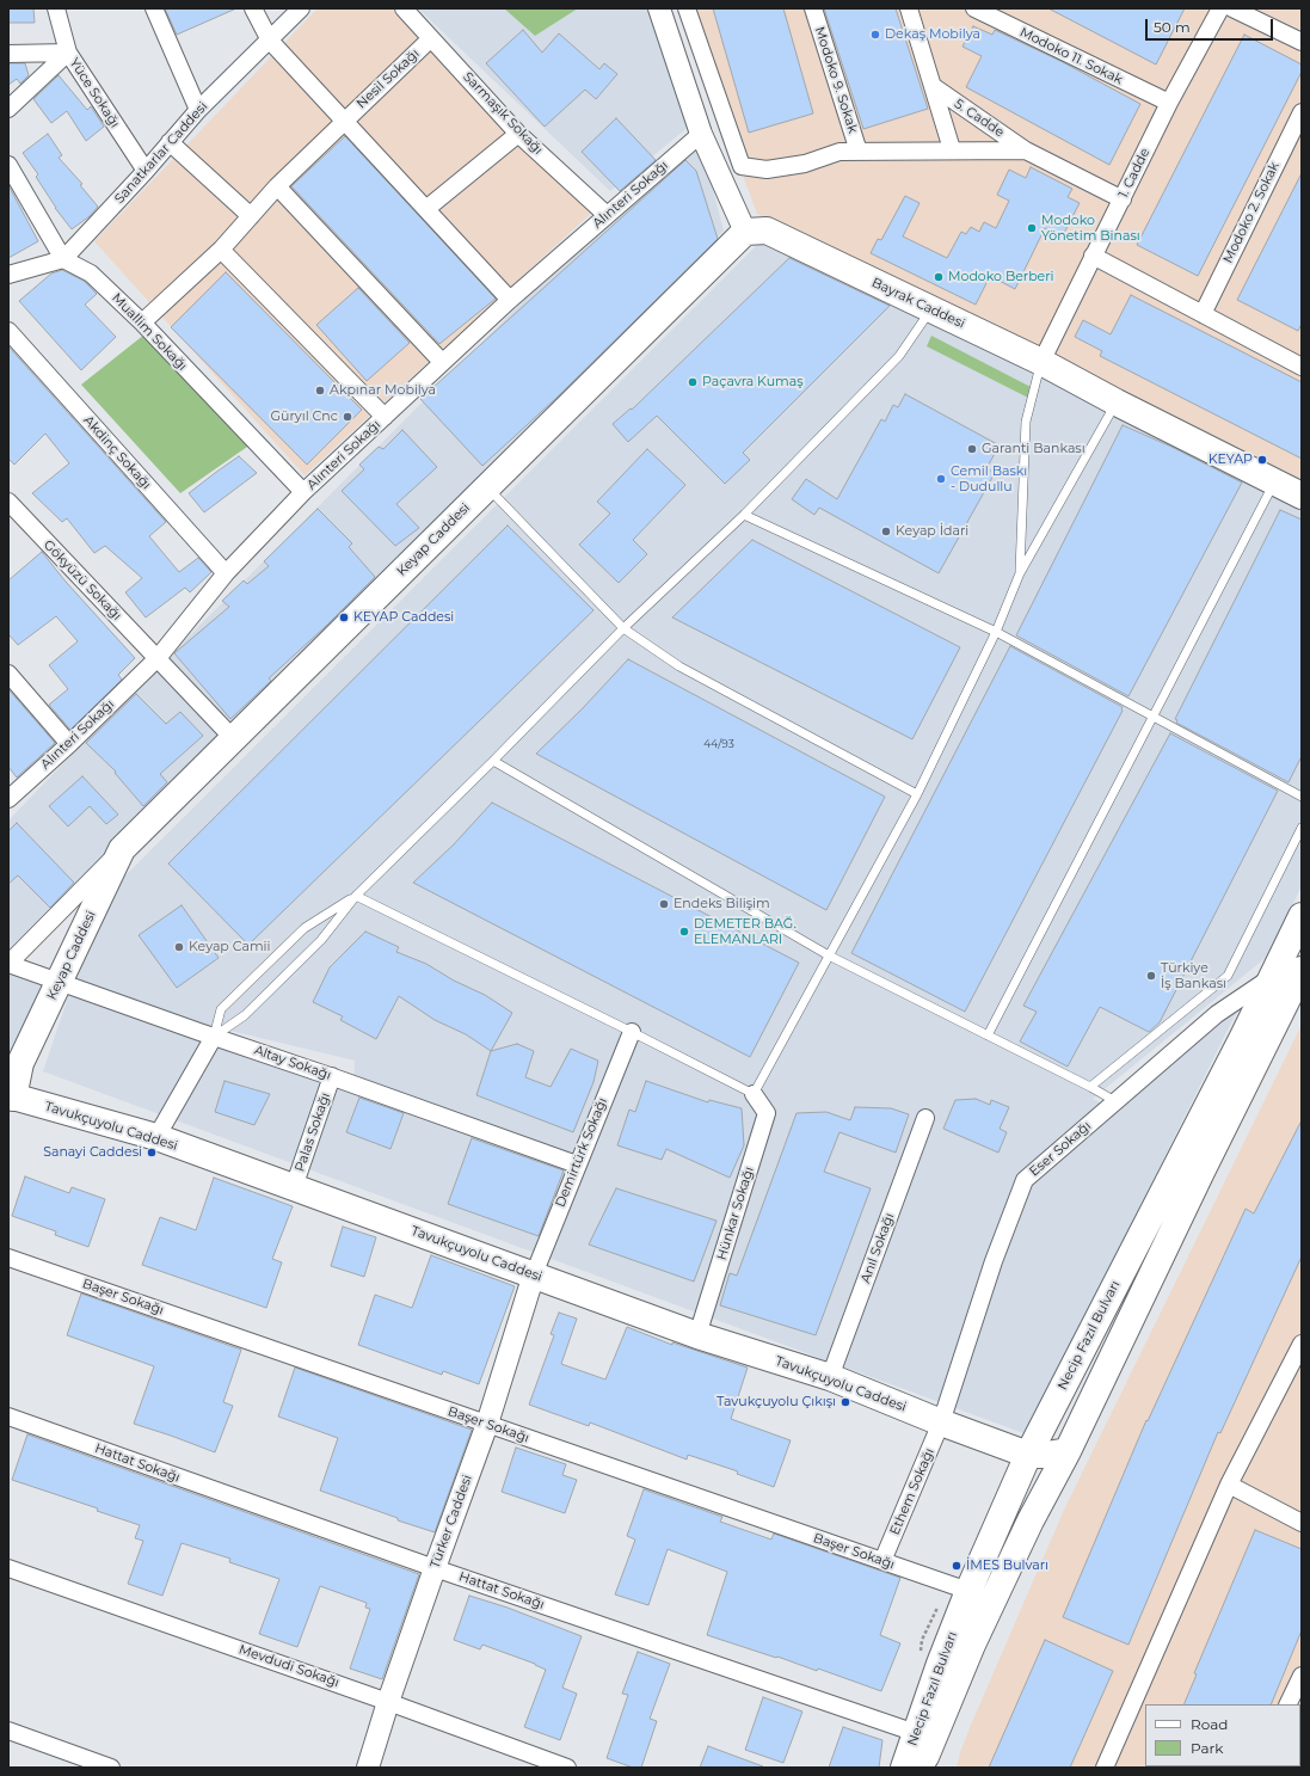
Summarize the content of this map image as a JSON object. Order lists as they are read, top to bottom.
{
  "streets": {
    "main road": [
      "Bayrak Caddesi",
      "Keyap Caddesi",
      "Tavukçuyolu Caddesi",
      "Necip Fazıl Bulvarı"
    ],
    "street": [
      "Modoko 11. Sokak",
      "Nesil Sokağı",
      "Modoko 9. Sokak",
      "Yüce Sokağı",
      "Sarmaşık Sokağı",
      "5. Cadde",
      "Sanatkarlar Caddesi",
      "1. Cadde",
      "Alınteri Sokağı",
      "Modoko 2. Sokak",
      "Muallim Sokağı",
      "Akdinç Sokağı",
      "Gökyüzü Sokağı",
      "Altay Sokağı",
      "Palas Sokağı",
      "Eser Sokağı",
      "Demirtürk Sokağı",
      "Hünkar Sokağı",
      "Anıl Sokağı",
      "Başer Sokağı",
      "Hattat Sokağı",
      "Ethem Sokağı",
      "Türker Caddesi",
      "Mevdudi Sokağı"
    ]
  },
  "crossings": [
    ["Modoko 11. Sokak", "1. Cadde"],
    ["Nesil Sokağı", "Sarmaşık Sokağı"],
    ["Nesil Sokağı", "Muallim Sokağı"],
    ["Yüce Sokağı", "Sanatkarlar Caddesi"],
    ["Sarmaşık Sokağı", "Alınteri Sokağı"],
    ["5. Cadde", "1. Cadde"],
    ["Sanatkarlar Caddesi", "Muallim Sokağı"],
    ["1. Cadde", "Bayrak Caddesi"],
    ["Alınteri Sokağı", "Muallim Sokağı"],
    ["Alınteri Sokağı", "Akdinç Sokağı"],
    ["Alınteri Sokağı", "Gökyüzü Sokağı"],
    ["Bayrak Caddesi", "Keyap Caddesi"],
    ["Keyap Caddesi", "Gökyüzü Sokağı"],
    ["Keyap Caddesi", "Altay Sokağı"],
    ["Keyap Caddesi", "Tavukçuyolu Caddesi"],
    ["Altay Sokağı", "Palas Sokağı"],
    ["Altay Sokağı", "Demirtürk Sokağı"],
    ["Tavukçuyolu Caddesi", "Palas Sokağı"],
    ["Tavukçuyolu Caddesi", "Eser Sokağı"],
    ["Tavukçuyolu Caddesi", "Demirtürk Sokağı"],
    ["Tavukçuyolu Caddesi", "Hünkar Sokağı"],
    ["Tavukçuyolu Caddesi", "Anıl Sokağı"],
    ["Tavukçuyolu Caddesi", "Necip Fazıl Bulvarı"],
    ["Tavukçuyolu Caddesi", "Ethem Sokağı"],
    ["Tavukçuyolu Caddesi", "Türker Caddesi"],
    ["Eser Sokağı", "Necip Fazıl Bulvarı"],
    ["Eser Sokağı", "Ethem Sokağı"],
    ["Demirtürk Sokağı", "Türker Caddesi"],
    ["Başer Sokağı", "Necip Fazıl Bulvarı"],
    ["Başer Sokağı", "Ethem Sokağı"],
    ["Başer Sokağı", "Türker Caddesi"],
    ["Necip Fazıl Bulvarı", "Hattat Sokağı"],
    ["Hattat Sokağı", "Türker Caddesi"],
    ["Türker Caddesi", "Mevdudi Sokağı"]
  ],
  "places": [
    "Dekaş Mobilya",
    "Modoko Yönetim Binası",
    "Modoko Berberi",
    "Paçavra Kumaş",
    "Akpınar Mobilya",
    "Güryıl Cnc",
    "Garanti Bankası",
    "KEYAP",
    "Cemil Baskı - Dudullu",
    "Keyap İdari",
    "KEYAP Caddesi",
    "Endeks Bilişim",
    "DEMETER BAĞ. ELEMANLARI",
    "Keyap Camii",
    "Türkiye İş Bankası",
    "Sanayi Caddesi",
    "Tavukçuyolu Çıkışı",
    "İMES Bulvarı"
  ],
  "house_numbers": ["44/93"],
  "legend": ["Road", "Park"],
  "scale_bar": "50 m"
}
